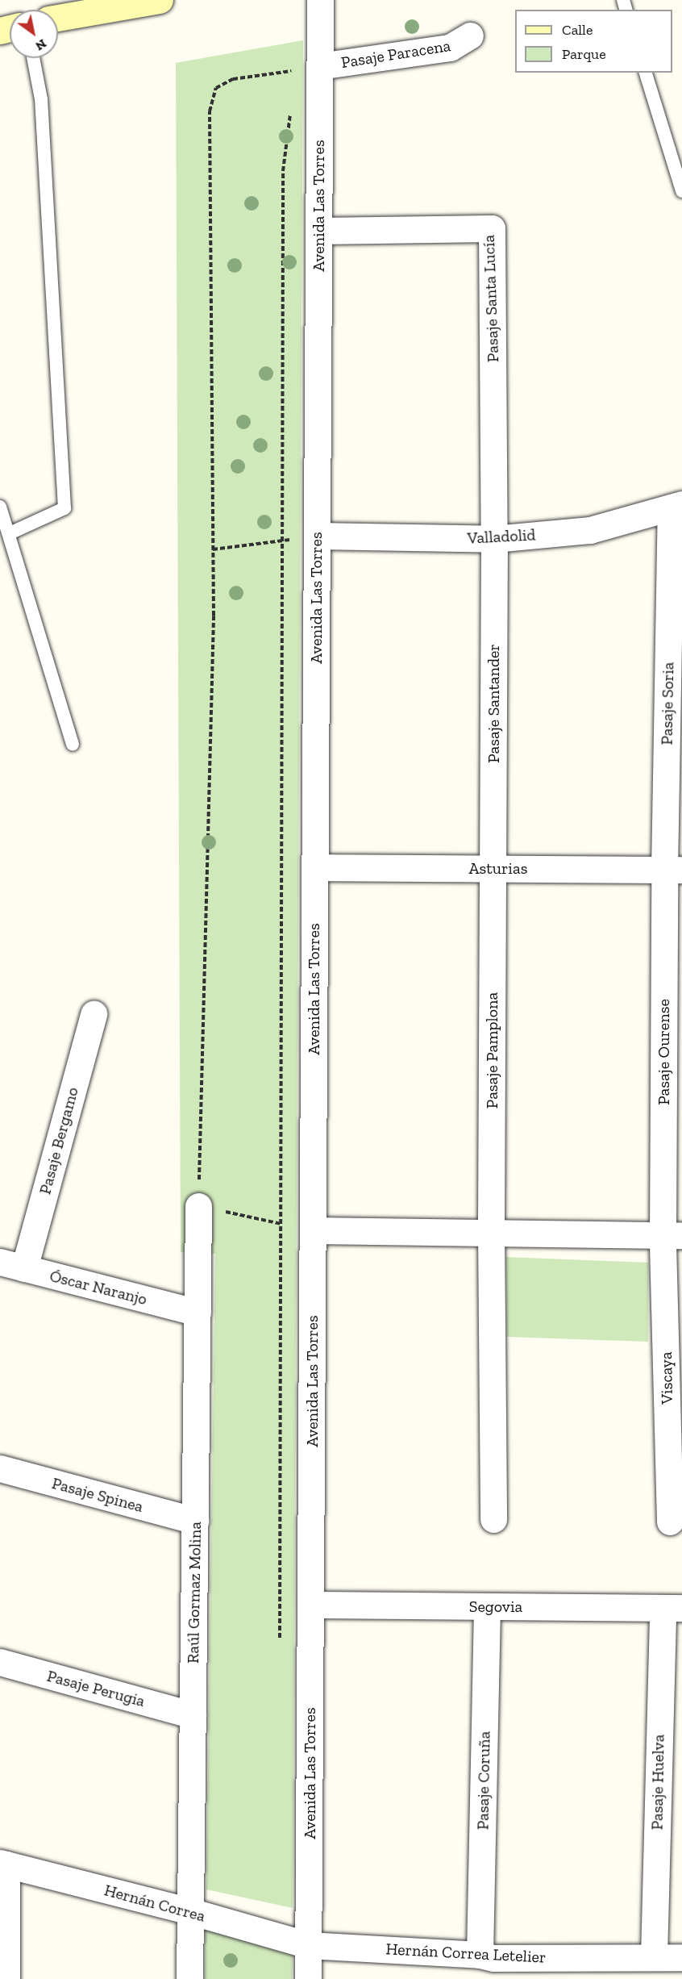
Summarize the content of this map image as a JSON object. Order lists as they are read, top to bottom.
{
  "streets": {
    "street": [
      "Pasaje Paracena",
      "Avenida Las Torres",
      "Pasaje Santa Lucía",
      "Valladolid",
      "Pasaje Santander",
      "Pasaje Soria",
      "Asturias",
      "Pasaje Pamplona",
      "Pasaje Ourense",
      "Pasaje Bergamo",
      "Óscar Naranjo",
      "Viscaya",
      "Pasaje Spinea",
      "Raúl Gormaz Molina",
      "Segovia",
      "Pasaje Perugia",
      "Pasaje Coruña",
      "Pasaje Huelva",
      "Hernán Correa",
      "Hernán Correa Letelier"
    ]
  },
  "crossings": [
    ["Pasaje Paracena", "Avenida Las Torres"],
    ["Avenida Las Torres", "Pasaje Santa Lucía"],
    ["Avenida Las Torres", "Valladolid"],
    ["Avenida Las Torres", "Asturias"],
    ["Avenida Las Torres", "Segovia"],
    ["Avenida Las Torres", "Hernán Correa"],
    ["Avenida Las Torres", "Hernán Correa Letelier"],
    ["Pasaje Santa Lucía", "Valladolid"],
    ["Pasaje Santa Lucía", "Pasaje Santander"],
    ["Valladolid", "Pasaje Santander"],
    ["Valladolid", "Pasaje Soria"],
    ["Pasaje Santander", "Asturias"],
    ["Pasaje Santander", "Pasaje Pamplona"],
    ["Pasaje Soria", "Asturias"],
    ["Pasaje Soria", "Pasaje Ourense"],
    ["Asturias", "Pasaje Pamplona"],
    ["Asturias", "Pasaje Ourense"],
    ["Pasaje Ourense", "Viscaya"],
    ["Pasaje Bergamo", "Óscar Naranjo"],
    ["Óscar Naranjo", "Raúl Gormaz Molina"],
    ["Pasaje Spinea", "Raúl Gormaz Molina"],
    ["Raúl Gormaz Molina", "Pasaje Perugia"],
    ["Raúl Gormaz Molina", "Hernán Correa"],
    ["Segovia", "Pasaje Coruña"],
    ["Segovia", "Pasaje Huelva"],
    ["Pasaje Coruña", "Hernán Correa Letelier"],
    ["Pasaje Huelva", "Hernán Correa Letelier"],
    ["Hernán Correa", "Hernán Correa Letelier"]
  ],
  "legend": ["Calle", "Parque"],
  "north": "bottom right"
}
